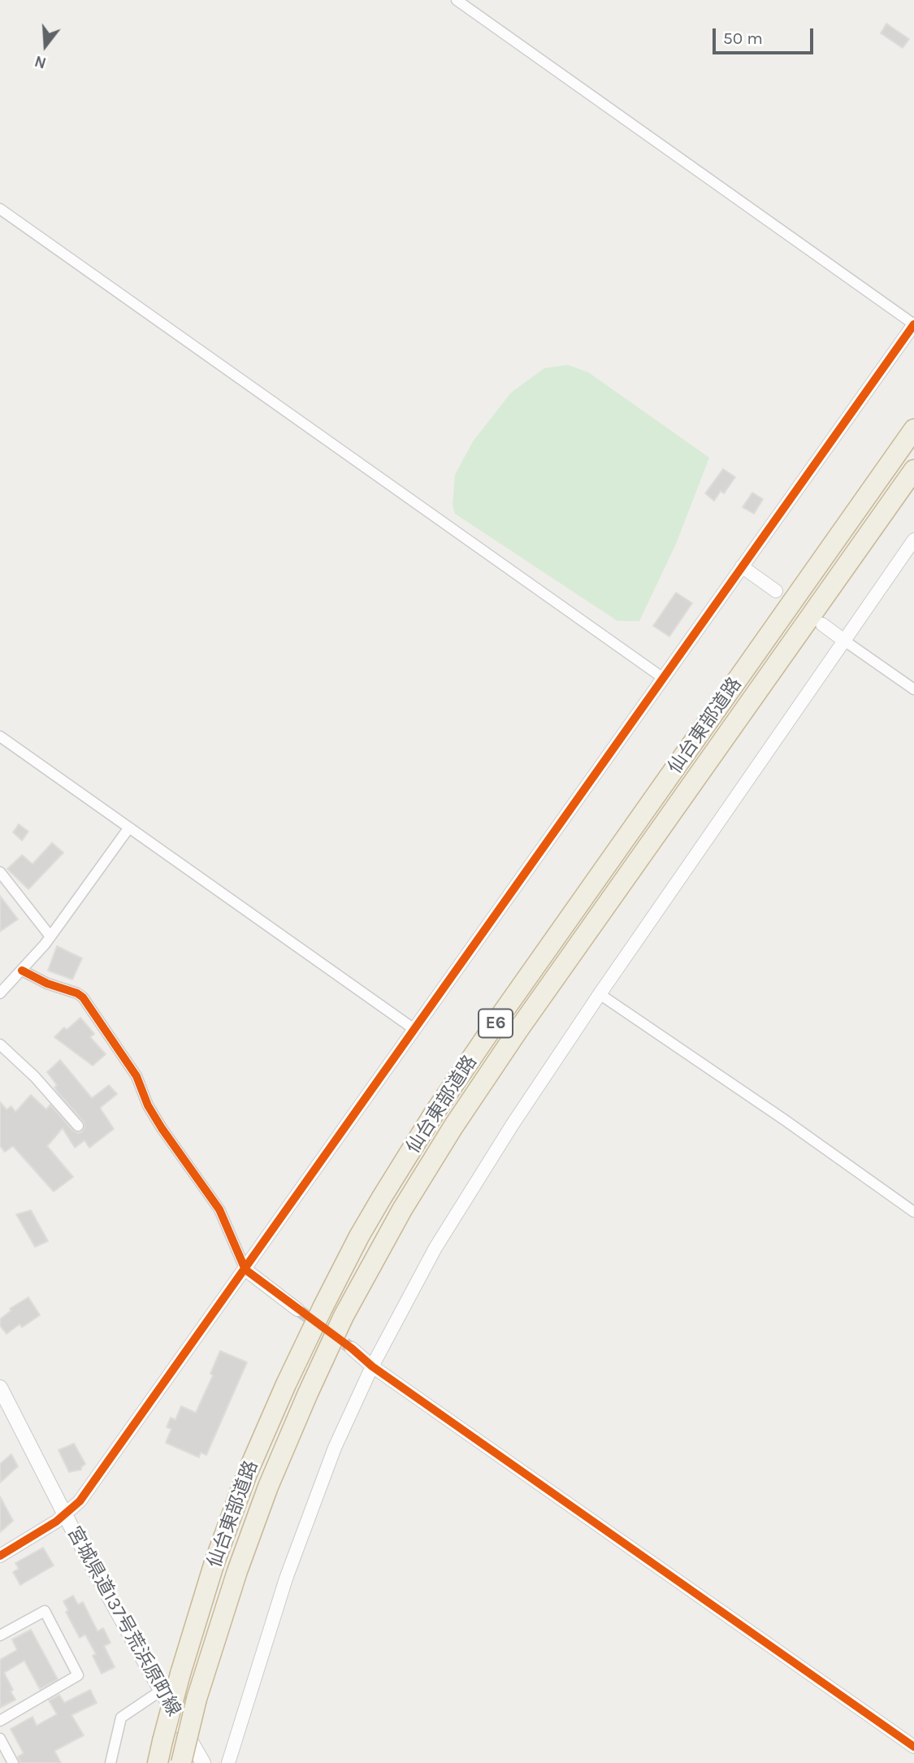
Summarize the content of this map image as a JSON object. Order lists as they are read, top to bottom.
{
  "streets": {
    "highway": ["仙台東部道路", "E6"],
    "main road": ["宮城県道137号荒浜原町線"]
  },
  "scale_bar": "50 m",
  "north": "bottom"
}
